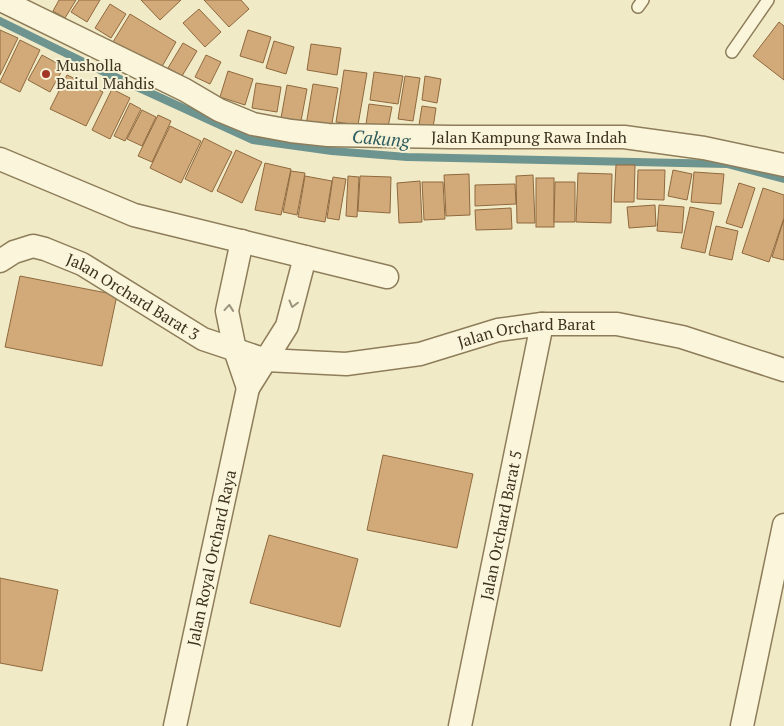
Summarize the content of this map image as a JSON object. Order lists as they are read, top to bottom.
{
  "streets": {
    "street": [
      "Jalan Kampung Rawa Indah",
      "Jalan Orchard Barat 3",
      "Jalan Orchard Barat",
      "Jalan Orchard Barat 5",
      "Jalan Royal Orchard Raya"
    ]
  },
  "crossings": [
    ["Jalan Orchard Barat 3", "Jalan Orchard Barat"],
    ["Jalan Orchard Barat 3", "Jalan Royal Orchard Raya"],
    ["Jalan Orchard Barat", "Jalan Orchard Barat 5"],
    ["Jalan Orchard Barat", "Jalan Royal Orchard Raya"]
  ],
  "water": ["Cakung"],
  "places": ["Musholla Baitul Mahdis"]
}
